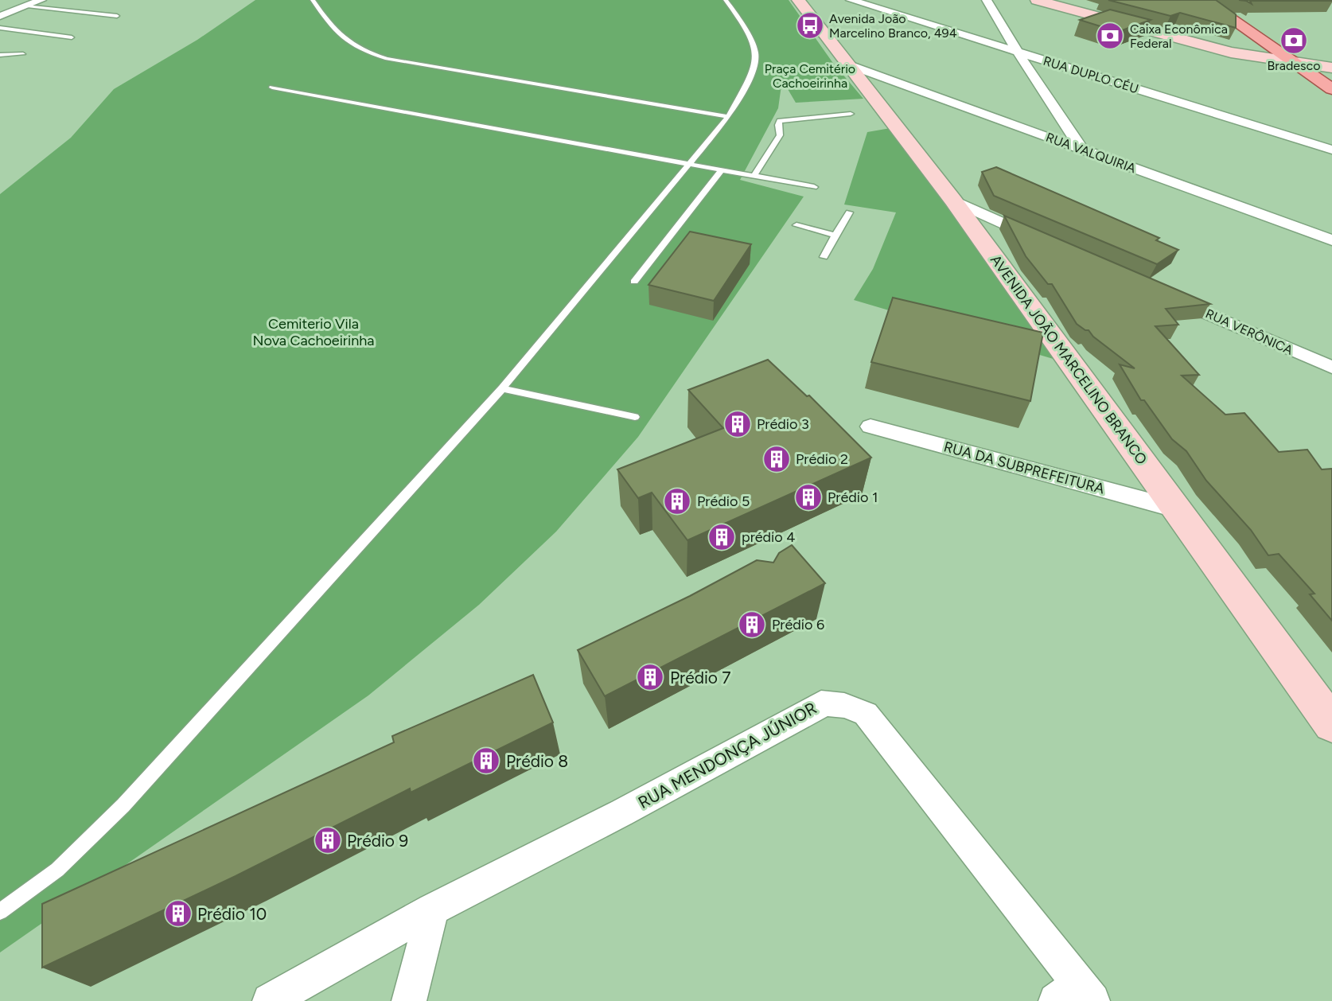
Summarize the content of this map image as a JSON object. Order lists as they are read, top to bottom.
{
  "streets": {
    "street": [
      "RUA DUPLO CÉU",
      "RUA VALQUIRIA",
      "RUA VERÔNICA",
      "AVENIDA JOÃO MARCELINO BRANCO",
      "RUA DA SUBPREFEITURA",
      "RUA MENDONÇA JÚNIOR"
    ]
  },
  "crossings": [
    ["RUA VALQUIRIA", "AVENIDA JOÃO MARCELINO BRANCO"],
    ["AVENIDA JOÃO MARCELINO BRANCO", "RUA DA SUBPREFEITURA"]
  ],
  "parks": ["Praça Cemitério Cachoeirinha", "Cemiterio Vila Nova Cachoeirinha"],
  "places": {
    "bus stop": ["Avenida João Marcelino Branco, 494"],
    "bank": ["Caixa Econômica Federal", "Bradesco"],
    "building": [
      "Prédio 3",
      "Prédio 2",
      "Prédio 1",
      "Prédio 5",
      "prédio 4",
      "Prédio 6",
      "Prédio 7",
      "Prédio 8",
      "Prédio 9",
      "Prédio 10"
    ]
  }
}
